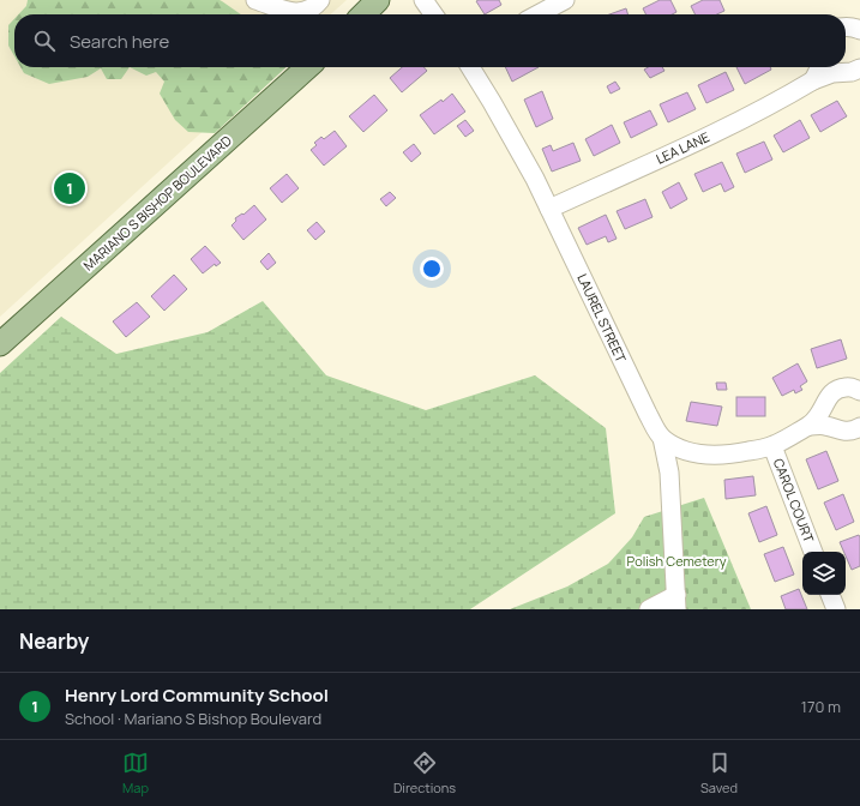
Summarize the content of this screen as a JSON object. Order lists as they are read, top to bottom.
{
  "streets": {
    "main road": ["MARIANO S BISHOP BOULEVARD"],
    "street": ["LEA LANE", "LAUREL STREET", "CAROL COURT"]
  },
  "crossings": [
    ["LEA LANE", "LAUREL STREET"]
  ],
  "parks": ["Polish Cemetery"],
  "page": {
    "search": "Search here",
    "pins": "1",
    "heading": "Nearby",
    "list": [
      {
        "mark": "1",
        "name": "Henry Lord Community School",
        "note": "School · Mariano S Bishop Boulevard",
        "value": "170 m"
      }
    ],
    "nav": ["Map", "Directions", "Saved"]
  }
}
